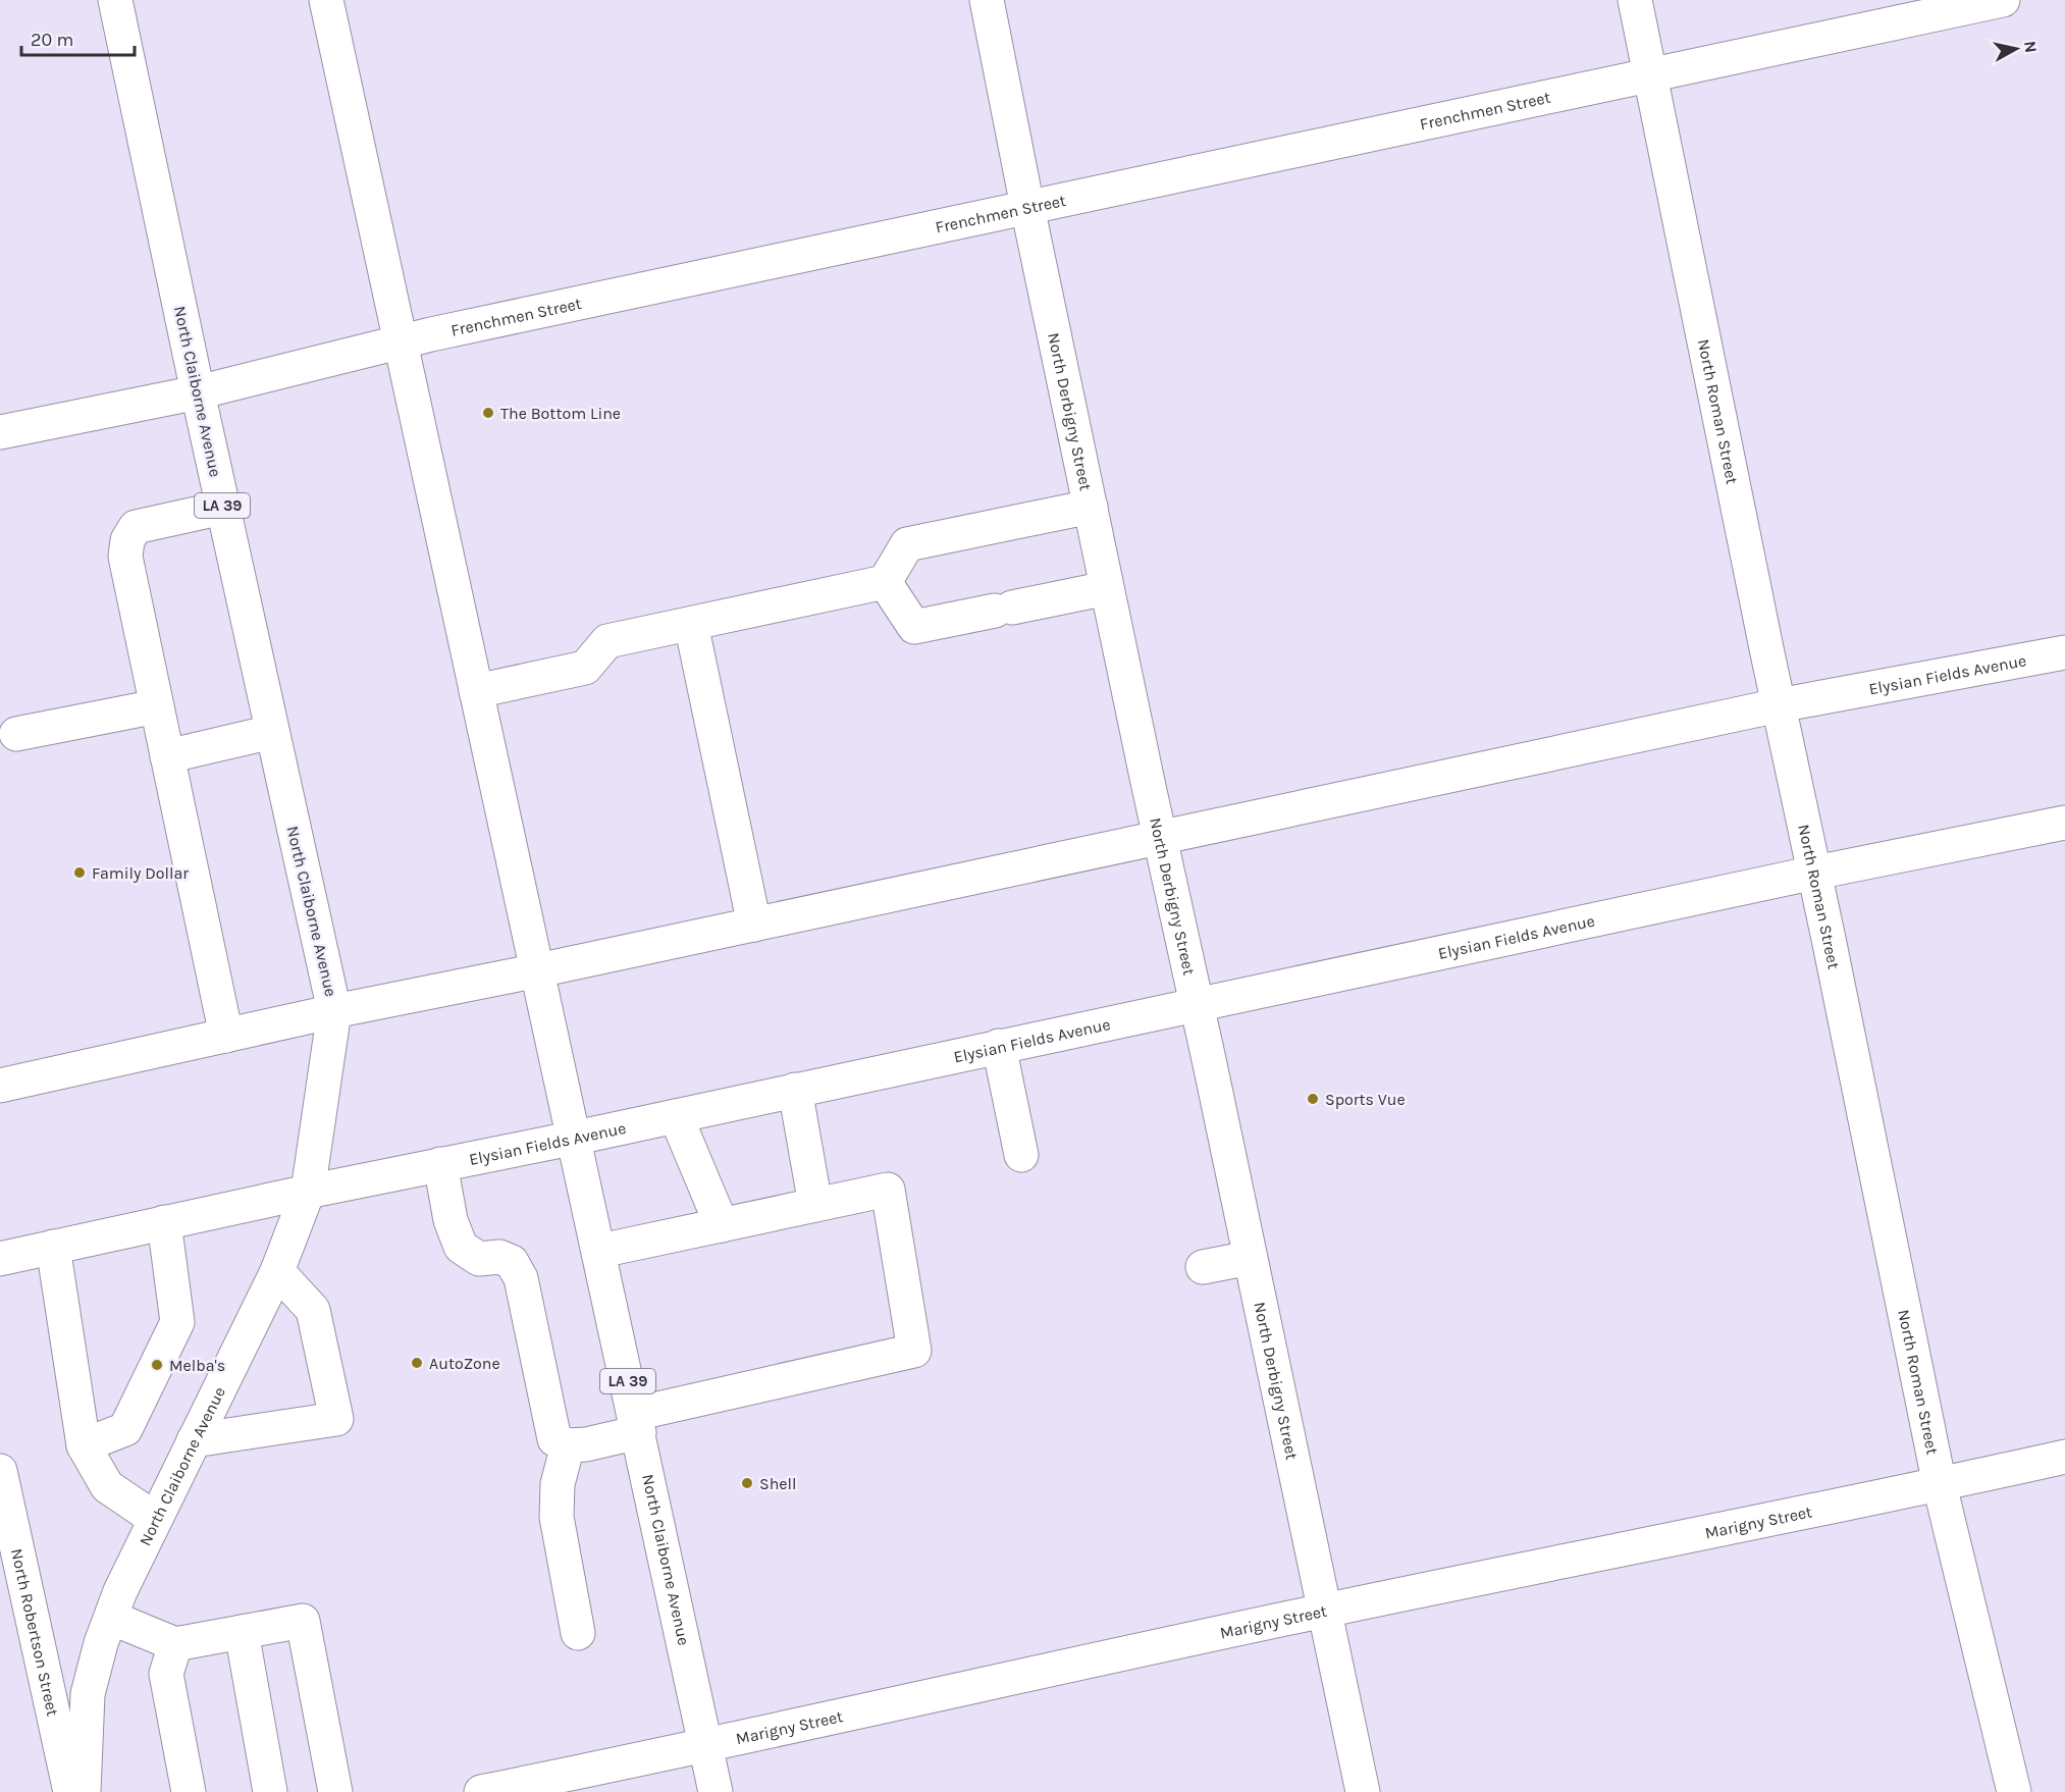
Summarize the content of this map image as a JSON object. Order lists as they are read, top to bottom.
{
  "streets": {
    "main road": [
      "Frenchmen Street",
      "North Claiborne Avenue",
      "North Derbigny Street",
      "North Roman Street",
      "LA 39",
      "Elysian Fields Avenue",
      "Marigny Street",
      "North Robertson Street"
    ]
  },
  "crossings": [
    ["Frenchmen Street", "North Claiborne Avenue"],
    ["Frenchmen Street", "North Derbigny Street"],
    ["Frenchmen Street", "North Roman Street"],
    ["North Claiborne Avenue", "Elysian Fields Avenue"],
    ["North Claiborne Avenue", "Marigny Street"],
    ["North Derbigny Street", "Elysian Fields Avenue"],
    ["North Derbigny Street", "Marigny Street"],
    ["North Roman Street", "Elysian Fields Avenue"],
    ["North Roman Street", "Marigny Street"]
  ],
  "places": [
    "The Bottom Line",
    "Family Dollar",
    "Sports Vue",
    "AutoZone",
    "Melba's",
    "Shell"
  ],
  "scale_bar": "20 m",
  "north": "right"
}
